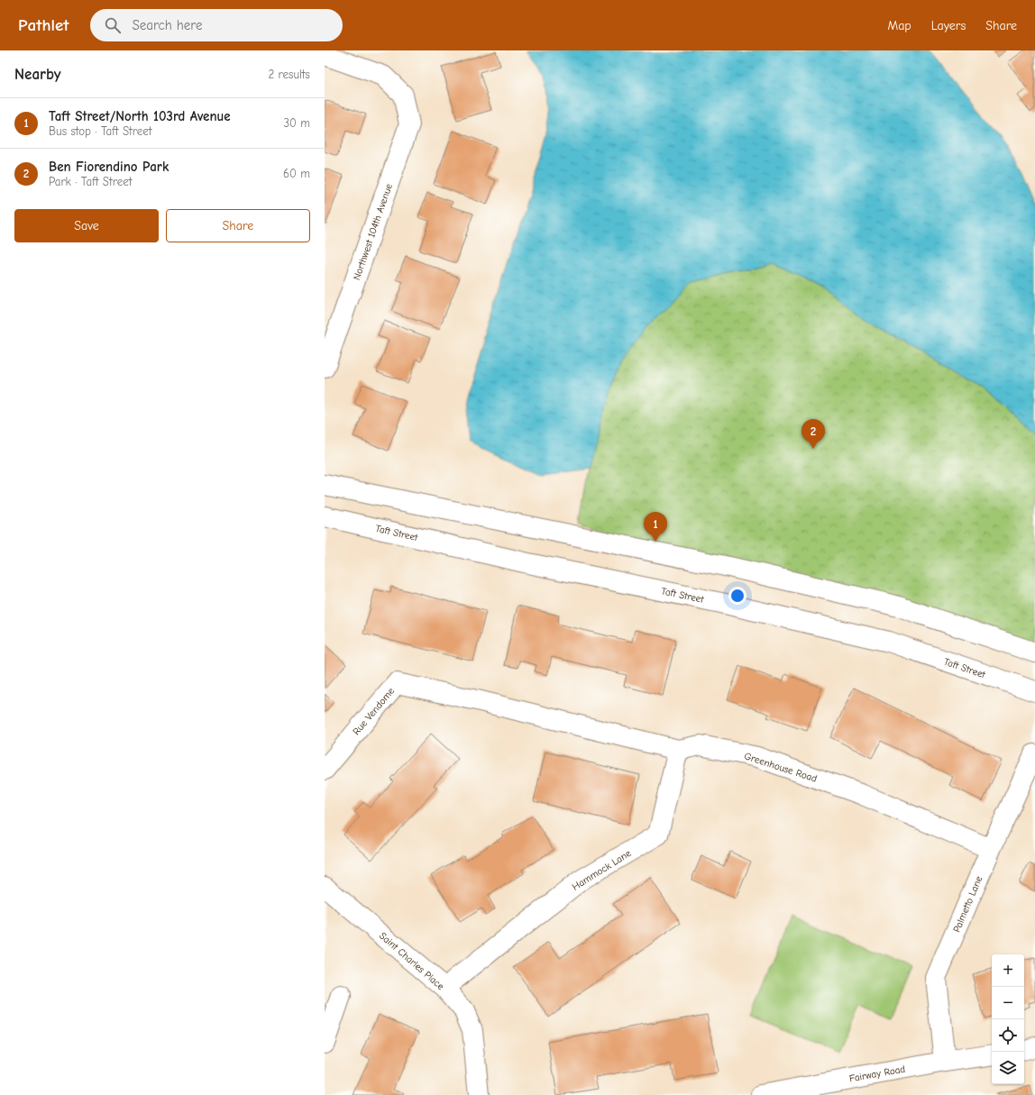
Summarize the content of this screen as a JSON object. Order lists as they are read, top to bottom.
{
  "streets": {
    "street": [
      "Northwest 104th Avenue",
      "Taft Street",
      "Rue Vendome",
      "Greenhouse Road",
      "Hammock Lane",
      "Palmetto Lane",
      "Saint Charles Place",
      "Fairway Road"
    ]
  },
  "crossings": [
    ["Rue Vendome", "Greenhouse Road"],
    ["Greenhouse Road", "Hammock Lane"],
    ["Greenhouse Road", "Palmetto Lane"],
    ["Hammock Lane", "Saint Charles Place"],
    ["Palmetto Lane", "Fairway Road"]
  ],
  "page": {
    "header": "Pathlet",
    "search": "Search here",
    "nav": ["Map", "Layers", "Share"],
    "heading": ["Nearby", "2 results"],
    "list": [
      {
        "mark": "1",
        "name": "Taft Street/North 103rd Avenue",
        "note": "Bus stop · Taft Street",
        "value": "30 m"
      },
      {
        "mark": "2",
        "name": "Ben Fiorendino Park",
        "note": "Park · Taft Street",
        "value": "60 m"
      }
    ],
    "buttons": ["Save", "Share"],
    "pins": ["2", "1"],
    "map_buttons": ["+", "−"]
  }
}
